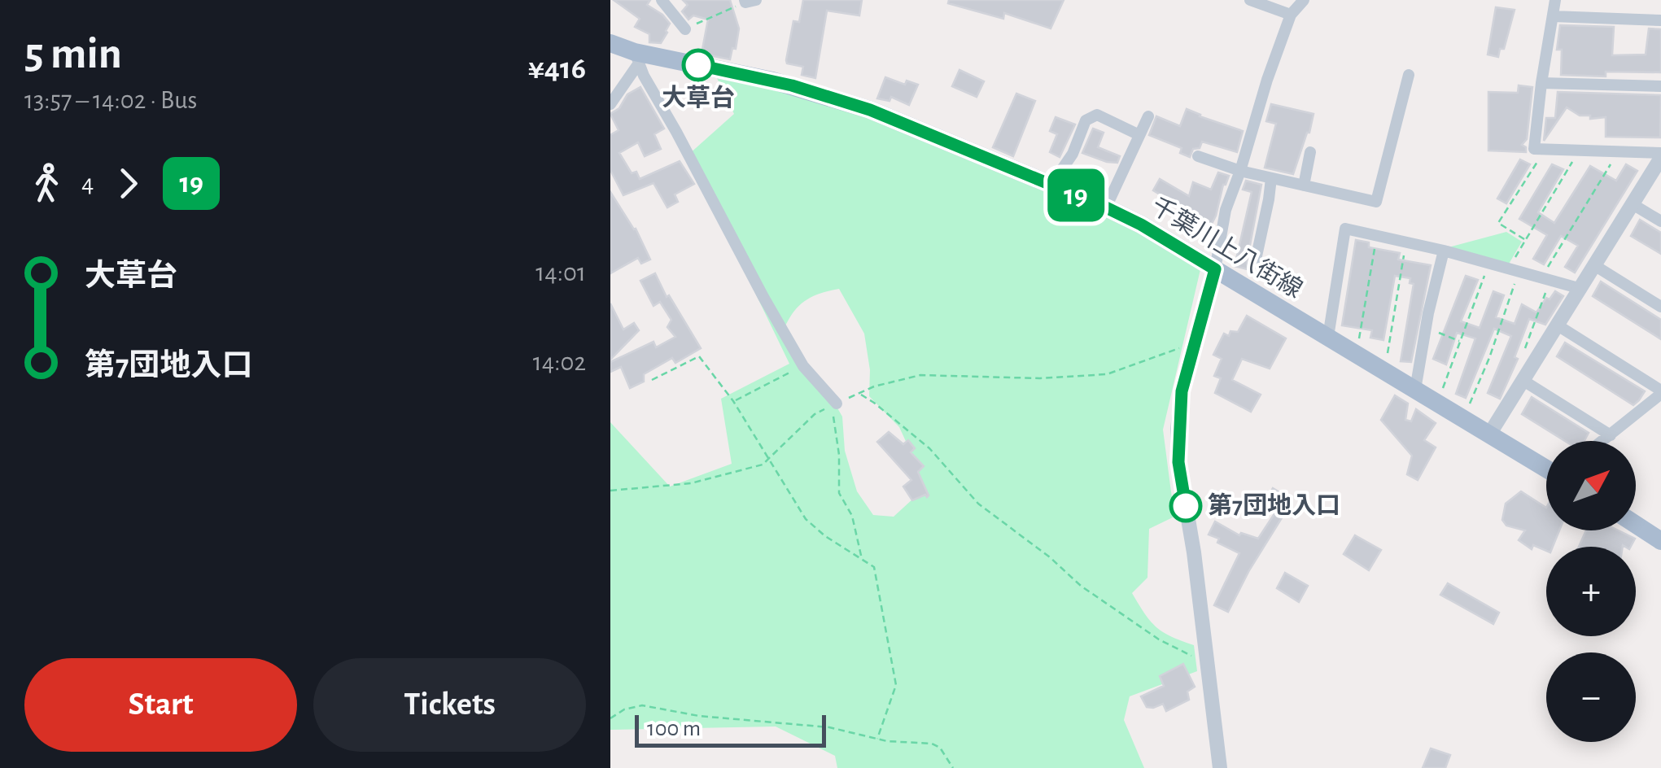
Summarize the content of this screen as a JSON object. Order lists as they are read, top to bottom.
{
  "streets": {
    "main road": ["千葉川上八街線"]
  },
  "places": ["大草台", "第7団地入口"],
  "lines": ["bus line 19"],
  "scale_bar": "100 m",
  "north": "top right",
  "page": {
    "heading": ["5 min", "13:57 – 14:02 · Bus", "¥416"],
    "on_map": "19",
    "legs": ["4", "19"],
    "list": [
      {
        "name": "大草台",
        "value": "14:01"
      },
      {
        "name": "第7団地入口",
        "value": "14:02"
      }
    ],
    "map_buttons": ["+", "−"],
    "buttons": ["Start", "Tickets"],
    "scale": "100 m"
  }
}
